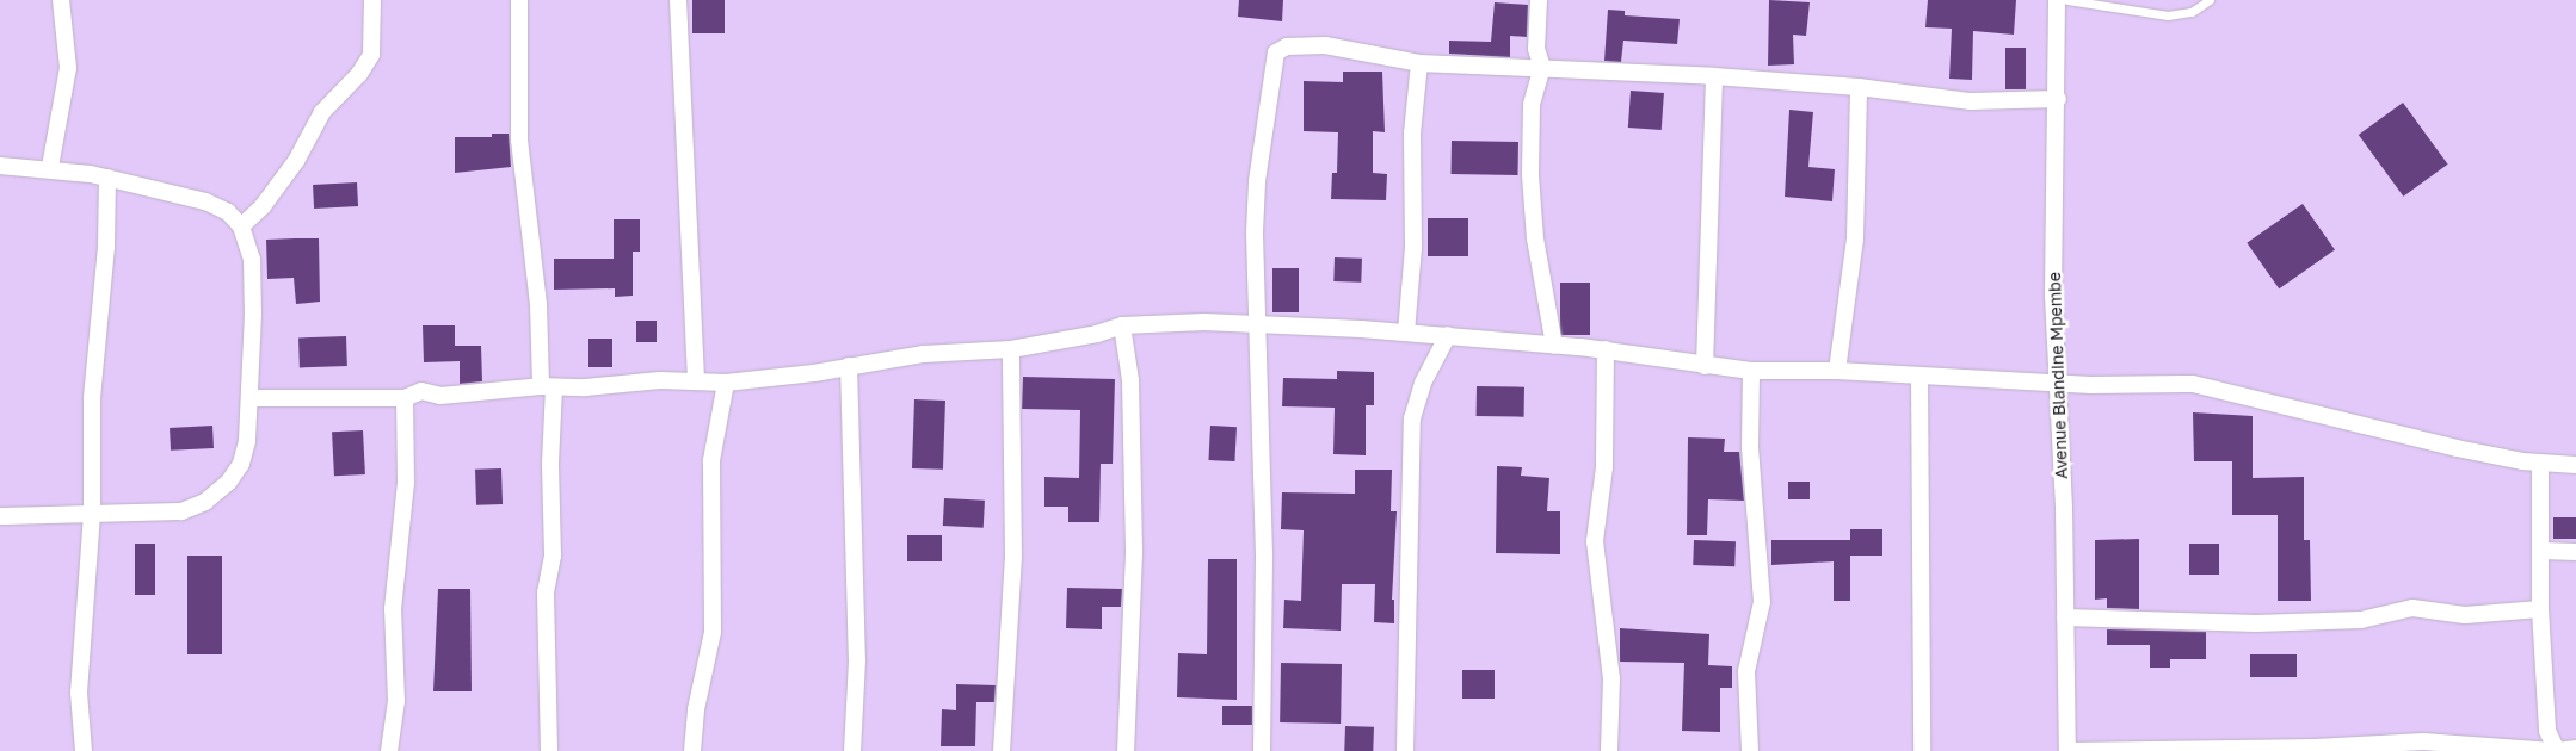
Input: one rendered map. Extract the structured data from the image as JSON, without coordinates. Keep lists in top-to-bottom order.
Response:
{
  "streets": {
    "street": ["Avenue Blandine Mpembe"]
  }
}
